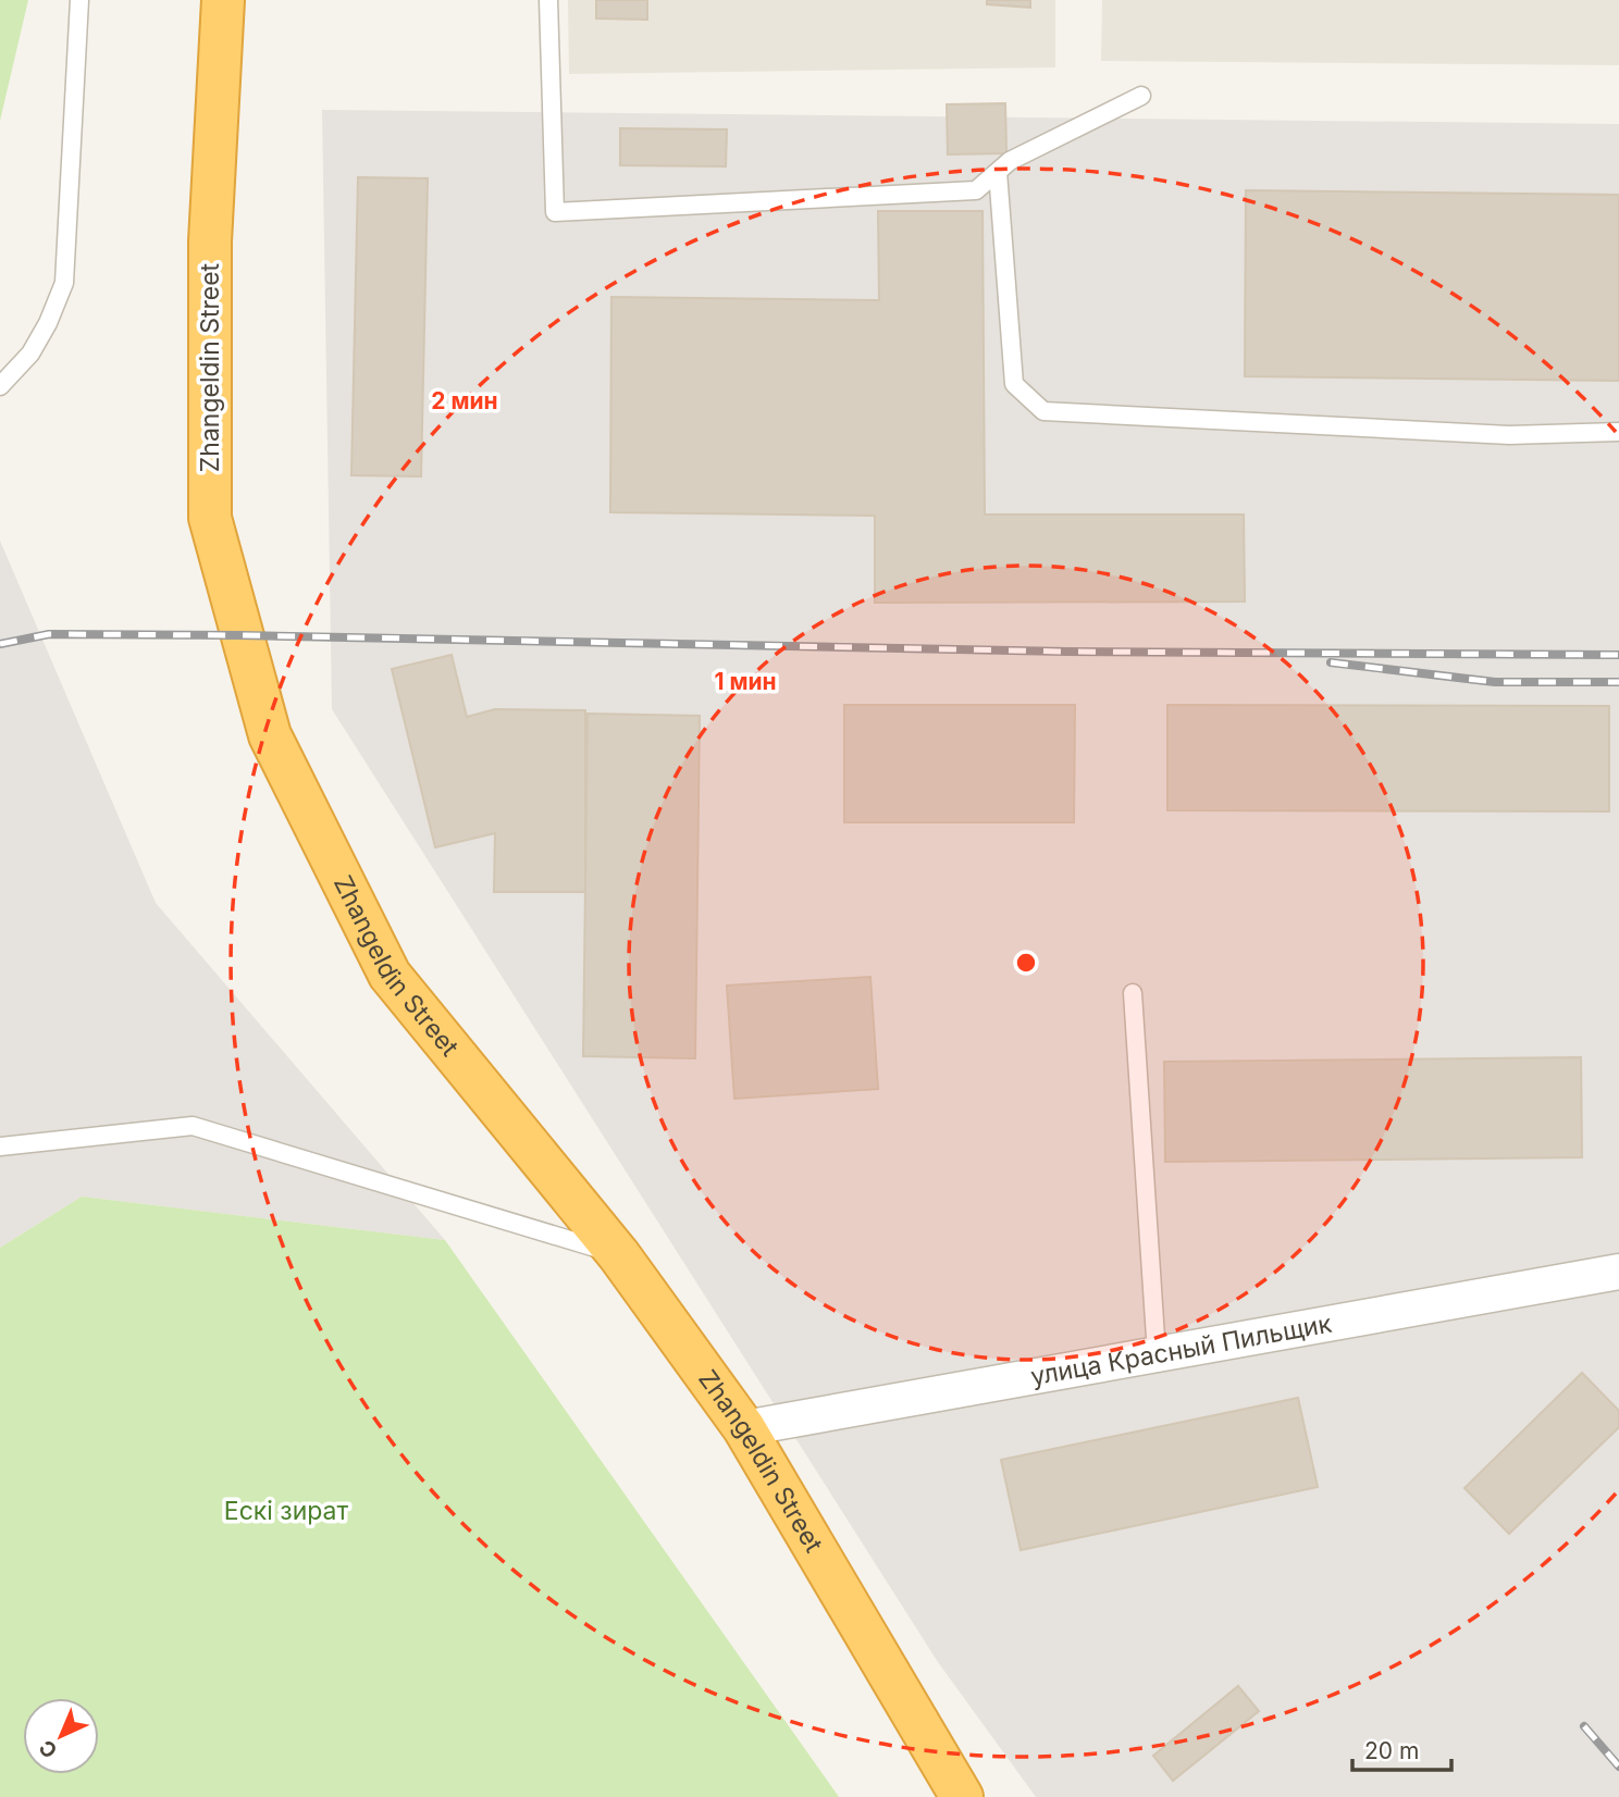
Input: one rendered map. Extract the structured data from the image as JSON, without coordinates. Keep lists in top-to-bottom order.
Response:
{
  "streets": {
    "highway": ["Zhangeldin Street"],
    "street": ["улица Красный Пильщик"]
  },
  "crossings": [
    ["Zhangeldin Street", "улица Красный Пильщик"]
  ],
  "parks": ["Ескі зират"],
  "scale_bar": "20 m",
  "north": "bottom left",
  "rings": ["2 мин", "1 мин"]
}
